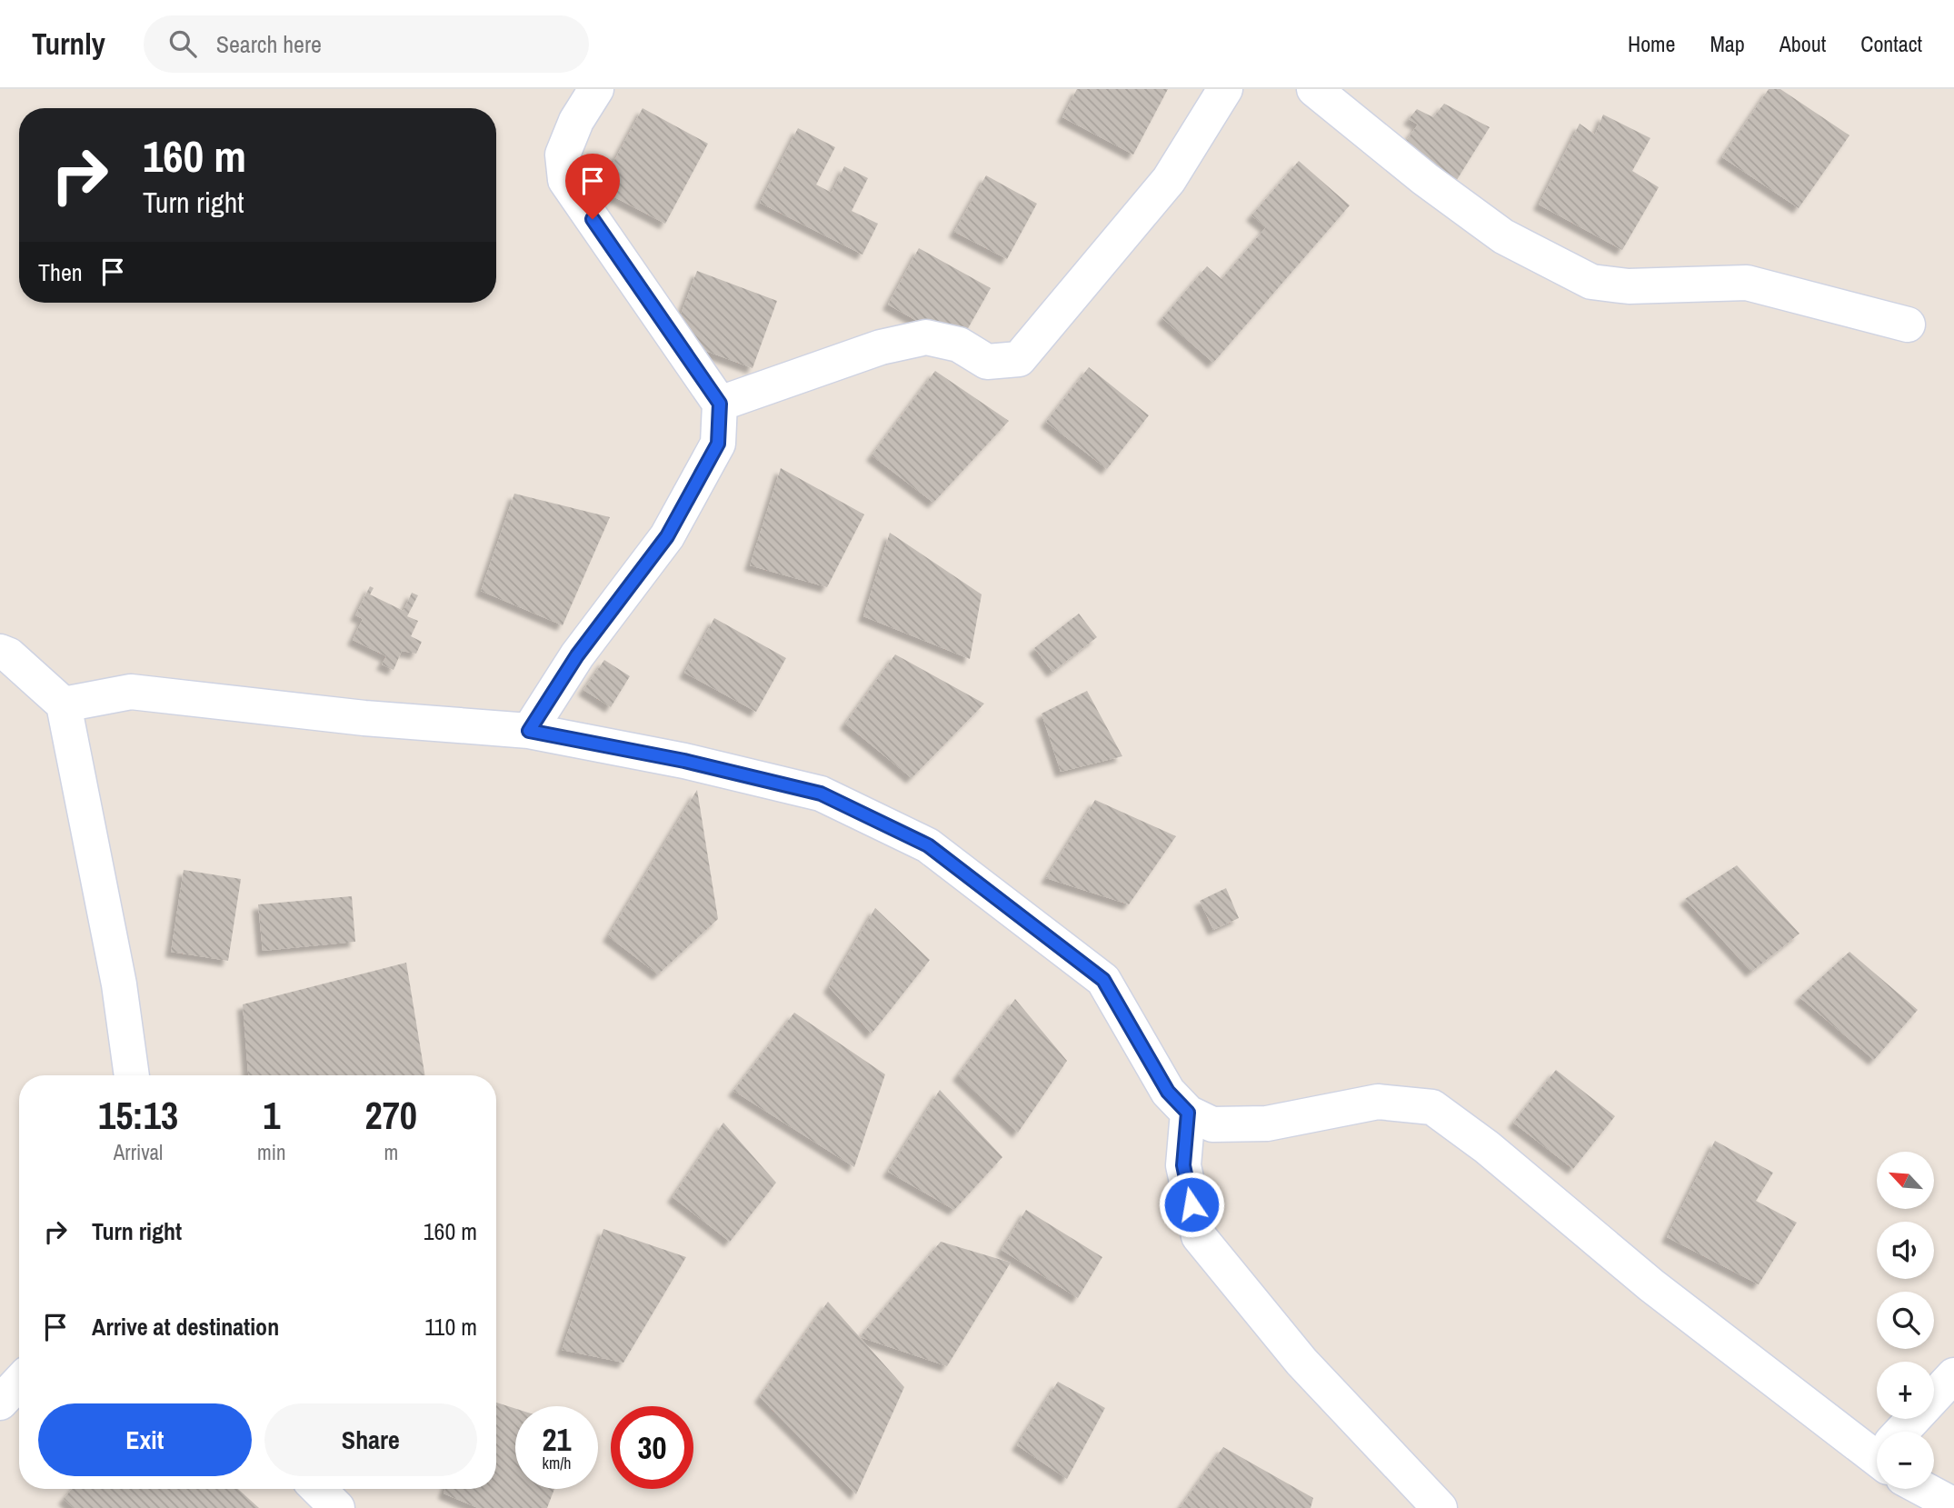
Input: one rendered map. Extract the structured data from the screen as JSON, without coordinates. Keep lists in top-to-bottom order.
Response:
{
  "north": "top left",
  "page": {
    "header": "Turnly",
    "search": "Search here",
    "nav": [
      "Home",
      "Map",
      "About",
      "Contact"
    ],
    "turn": ["160 m", "Turn right"],
    "then": "Then",
    "eta": [
      "15:13",
      "Arrival",
      "1",
      "min",
      "270",
      "m"
    ],
    "map_buttons": ["+", "−"],
    "list": [
      {
        "name": "Turn right",
        "value": "160 m"
      },
      {
        "name": "Arrive at destination",
        "value": "110 m"
      }
    ],
    "buttons": ["Exit", "Share"],
    "speed": "21 km/h",
    "limit": "30"
  }
}
